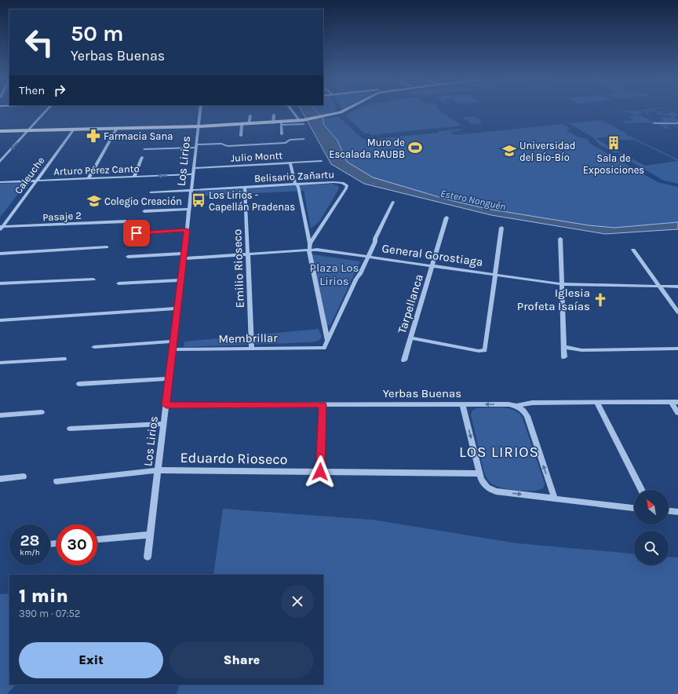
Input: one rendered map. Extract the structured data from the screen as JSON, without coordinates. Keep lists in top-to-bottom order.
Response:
{
  "streets": {
    "street": [
      "Julio Montt",
      "Los Lirios",
      "Arturo Pérez Canto",
      "Caleuche",
      "Belisario Zañartu",
      "Pasaje 2",
      "General Gorostiaga",
      "Emilio Rioseco",
      "Tarpellanca",
      "Membrillar",
      "Yerbas Buenas",
      "Eduardo Rioseco"
    ]
  },
  "crossings": [
    ["Julio Montt", "Los Lirios"],
    ["Los Lirios", "Arturo Pérez Canto"],
    ["Los Lirios", "Belisario Zañartu"],
    ["Los Lirios", "General Gorostiaga"],
    ["Los Lirios", "Membrillar"],
    ["Los Lirios", "Yerbas Buenas"],
    ["Los Lirios", "Eduardo Rioseco"],
    ["Arturo Pérez Canto", "Caleuche"],
    ["Caleuche", "Pasaje 2"],
    ["Belisario Zañartu", "Emilio Rioseco"],
    ["General Gorostiaga", "Emilio Rioseco"],
    ["General Gorostiaga", "Tarpellanca"],
    ["Emilio Rioseco", "Membrillar"]
  ],
  "districts": ["LOS LIRIOS"],
  "water": ["Estero Nonguén"],
  "parks": ["Plaza Los Lirios"],
  "places": {
    "pharmacy": ["Farmacia Sana"],
    "building": ["Sala de Exposiciones"],
    "sports": ["Muro de Escalada RAUBB"],
    "school or university": ["Universidad del Bío-Bío", "Colegio Creación"],
    "bus stop": ["Los Lirios - Capellán Pradenas"],
    "church": ["Iglesia Profeta Isaías"]
  },
  "north": "top left",
  "page": {
    "turn": ["50 m", "Yerbas Buenas"],
    "then": "Then",
    "speed": "28 km/h",
    "limit": "30",
    "heading": ["1 min", "390 m · 07:52"],
    "buttons": ["Exit", "Share"]
  }
}
